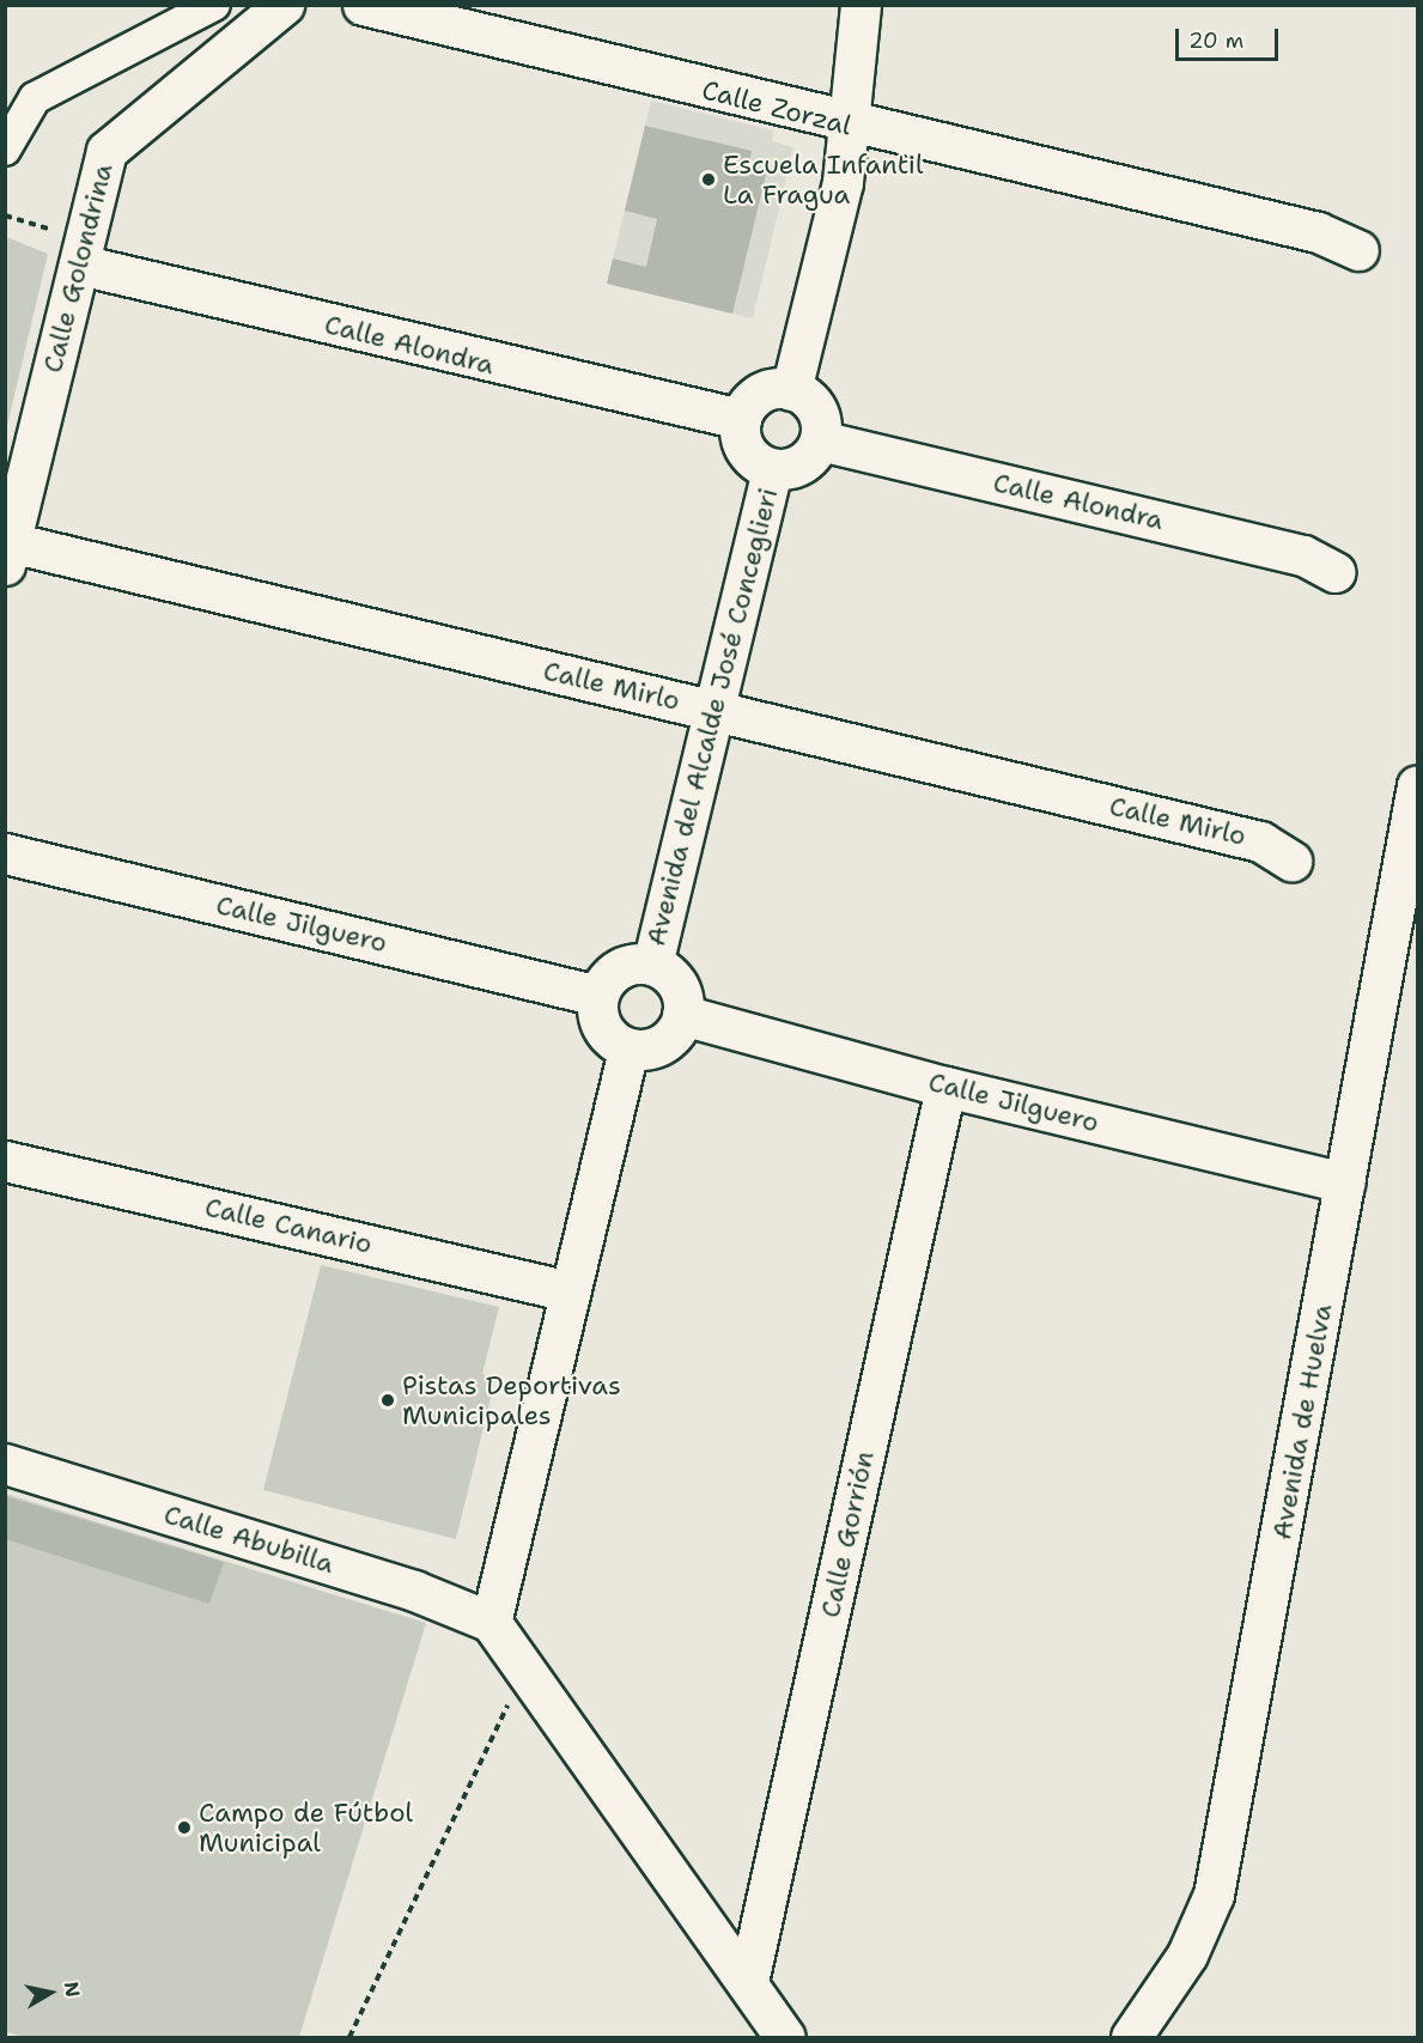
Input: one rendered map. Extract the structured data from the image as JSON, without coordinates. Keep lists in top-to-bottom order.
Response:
{
  "streets": {
    "street": [
      "Calle Zorzal",
      "Calle Golondrina",
      "Calle Alondra",
      "Calle Mirlo",
      "Avenida del Alcalde José Conceglieri",
      "Calle Jilguero",
      "Calle Canario",
      "Avenida de Huelva",
      "Calle Gorrión",
      "Calle Abubilla"
    ]
  },
  "crossings": [
    ["Calle Golondrina", "Calle Alondra"],
    ["Calle Golondrina", "Calle Mirlo"],
    ["Calle Alondra", "Avenida del Alcalde José Conceglieri"],
    ["Calle Mirlo", "Avenida del Alcalde José Conceglieri"],
    ["Avenida del Alcalde José Conceglieri", "Calle Jilguero"],
    ["Calle Jilguero", "Avenida de Huelva"],
    ["Calle Jilguero", "Calle Gorrión"]
  ],
  "places": ["Escuela Infantil La Fragua", "Pistas Deportivas Municipales", "Campo de Fútbol Municipal"],
  "scale_bar": "20 m",
  "north": "right"
}
